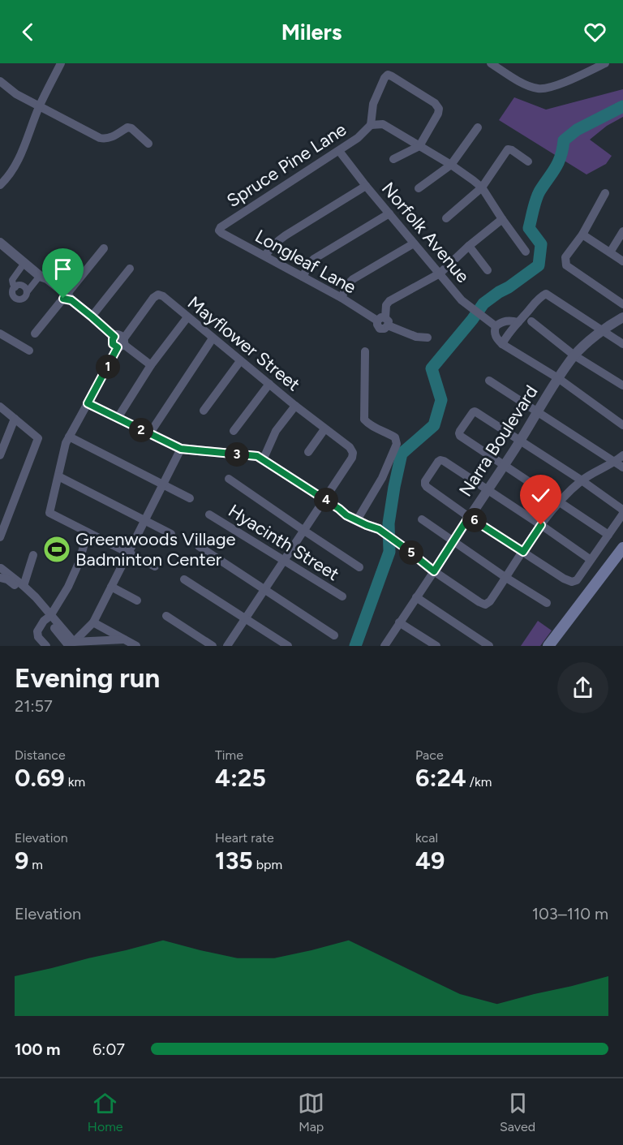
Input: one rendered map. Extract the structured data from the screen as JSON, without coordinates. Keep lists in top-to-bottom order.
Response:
{
  "streets": {
    "street": [
      "Spruce Pine Lane",
      "Norfolk Avenue",
      "Longleaf Lane",
      "Mayflower Street",
      "Narra Boulevard",
      "Hyacinth Street"
    ]
  },
  "crossings": [
    ["Spruce Pine Lane", "Norfolk Avenue"],
    ["Spruce Pine Lane", "Longleaf Lane"]
  ],
  "places": {
    "sports": ["Greenwoods Village Badminton Center"]
  },
  "page": {
    "header": "Milers",
    "pins": [
      "1",
      "2",
      "3",
      "4",
      "6",
      "5"
    ],
    "heading": ["Evening run", "21:57"],
    "stats": [
      ["Distance", "0.69 km"],
      ["Time", "4:25"],
      ["Pace", "6:24 /km"],
      ["Elevation", "9 m"],
      ["Heart rate", "135 bpm"],
      ["kcal", "49"]
    ],
    "chart": ["Elevation", "103–110 m"],
    "list": [
      {
        "name": "100 m",
        "note": "6:07"
      }
    ],
    "tabs": ["Home", "Map", "Saved"]
  }
}
